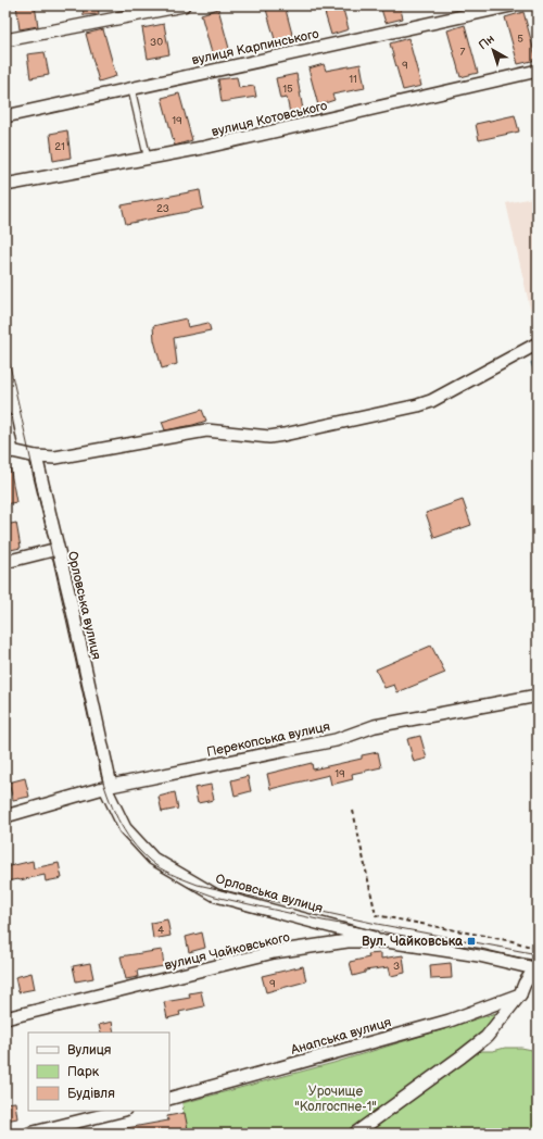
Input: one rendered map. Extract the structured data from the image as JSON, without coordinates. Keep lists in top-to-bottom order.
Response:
{
  "streets": {
    "street": [
      "вулиця Карпинського",
      "вулиця Котовського",
      "Орловська вулиця",
      "Перекопська вулиця",
      "вулиця Чайковського",
      "Анапська вулиця"
    ]
  },
  "crossings": [
    ["Орловська вулиця", "Перекопська вулиця"],
    ["Орловська вулиця", "вулиця Чайковського"]
  ],
  "parks": ["Урочище \"Колгоспне-1\""],
  "places": {
    "transit": ["Вул. Чайковська"]
  },
  "house_numbers": [
    "5",
    "30",
    "7",
    "9",
    "11",
    "15",
    "19",
    "21",
    "23",
    "19",
    "4",
    "3",
    "9"
  ],
  "legend": ["Вулиця", "Парк", "Будівля"],
  "north": "top left"
}
